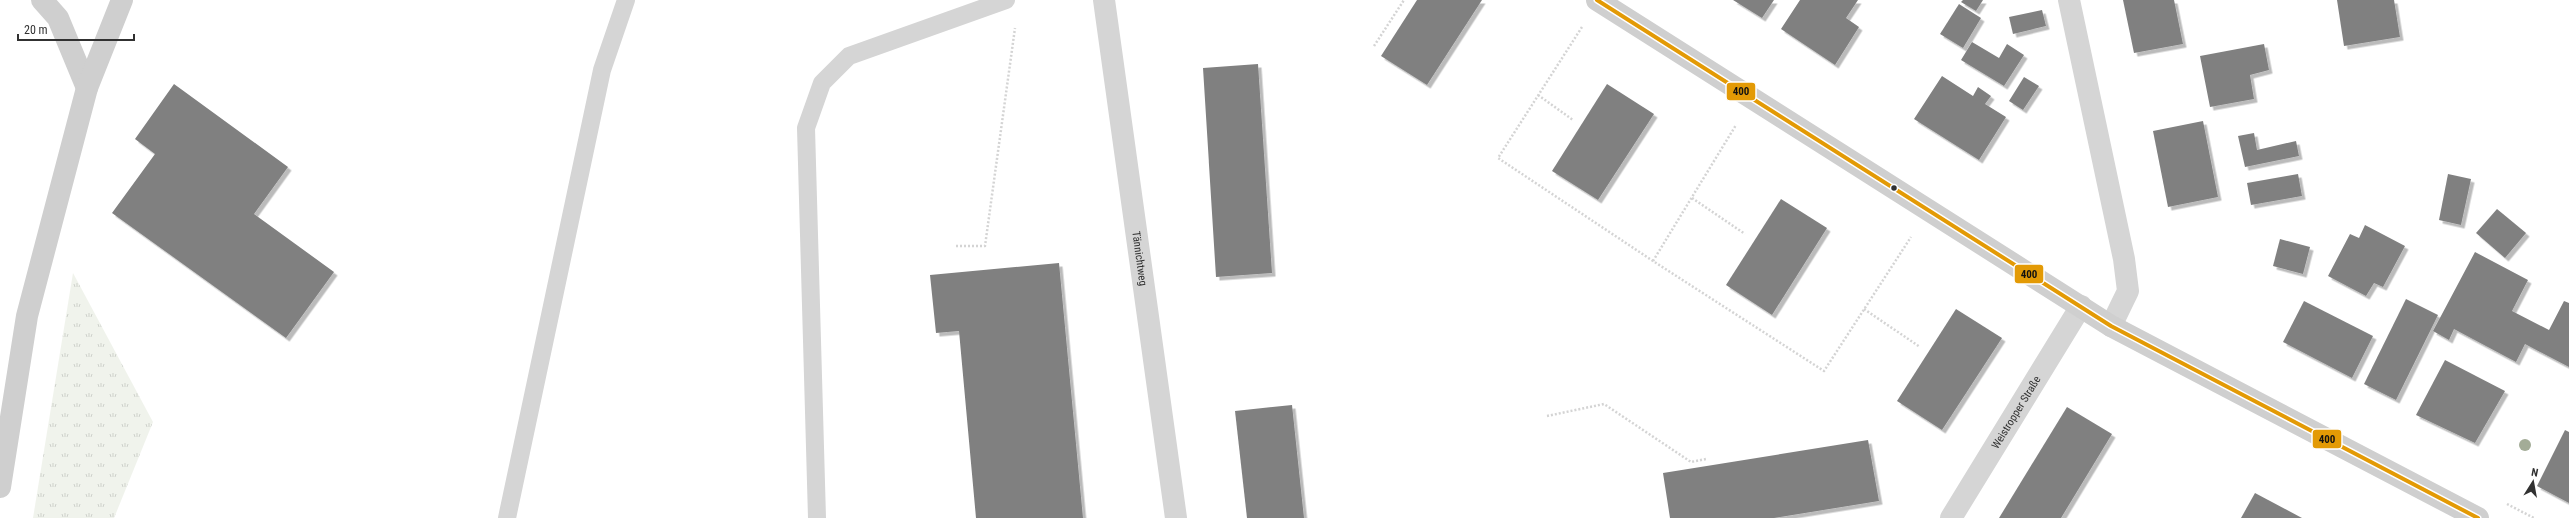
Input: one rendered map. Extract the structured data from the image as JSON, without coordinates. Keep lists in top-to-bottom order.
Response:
{
  "streets": {
    "street": ["Tännichtweg", "Weistropper Straße"]
  },
  "lines": ["transit line 400"],
  "scale_bar": "20 m",
  "north": "top"
}
